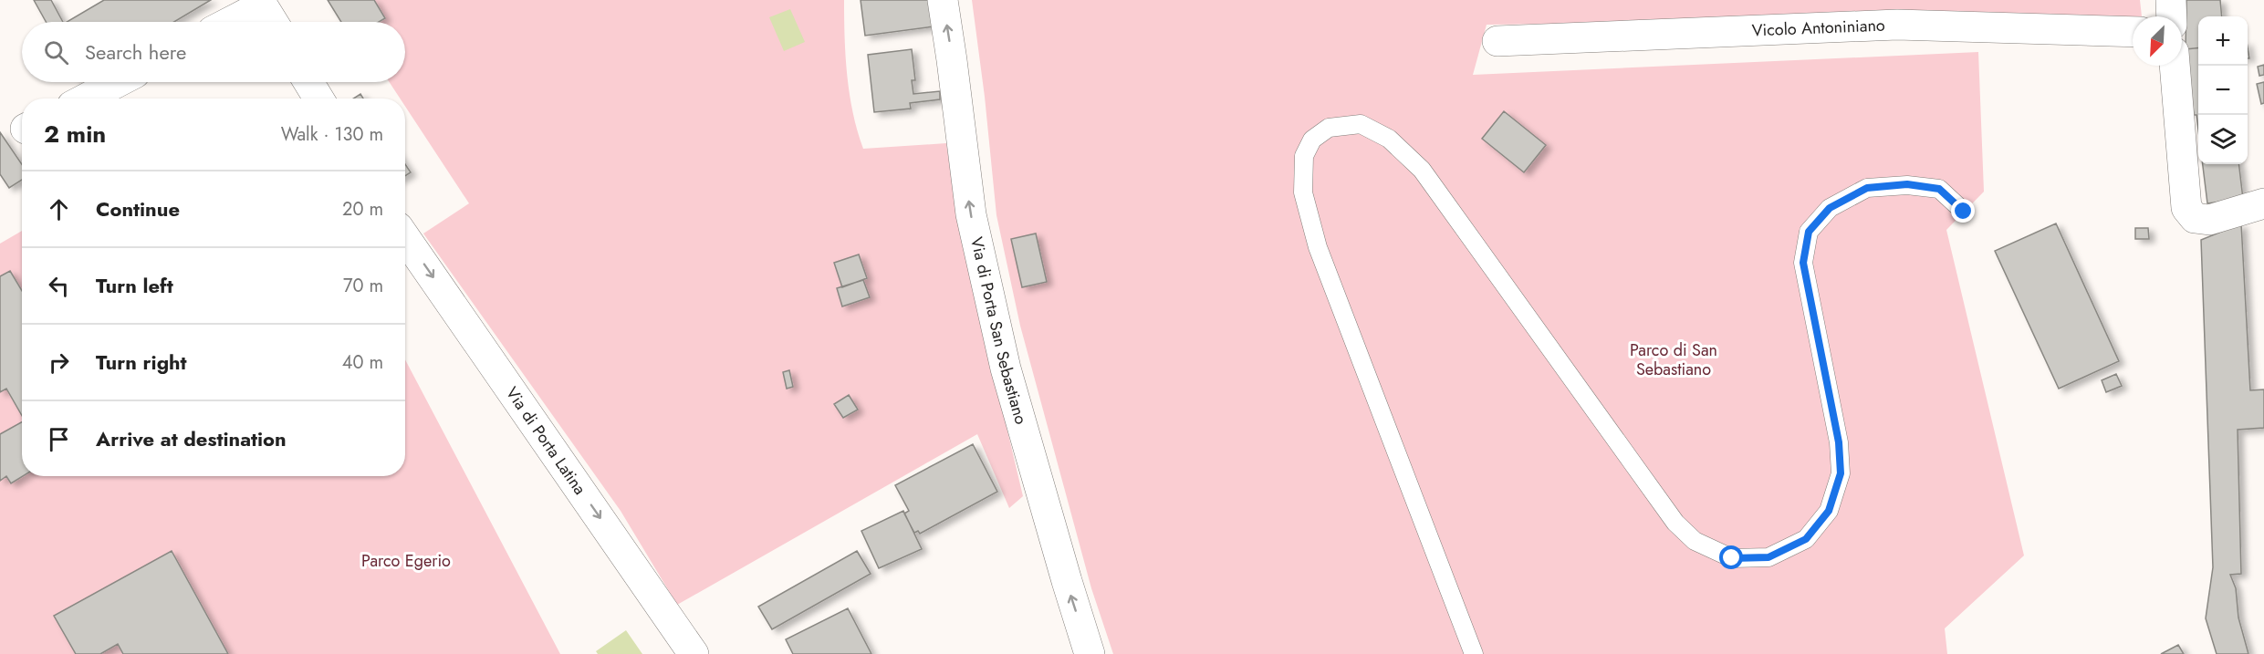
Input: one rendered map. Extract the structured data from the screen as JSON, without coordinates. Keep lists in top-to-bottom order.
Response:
{
  "streets": {
    "street": ["Vicolo Antoniniano", "Via di Porta San Sebastiano", "Via di Porta Latina"]
  },
  "one_way": ["Via di Porta San Sebastiano", "Via di Porta Latina"],
  "parks": ["Parco di San Sebastiano", "Parco Egerio"],
  "north": "bottom left",
  "page": {
    "map_buttons": ["+", "−"],
    "search": "Search here",
    "heading": ["2 min", "Walk · 130 m"],
    "list": [
      ["Continue", "20 m"],
      ["Turn left", "70 m"],
      ["Turn right", "40 m"],
      "Arrive at destination"
    ]
  }
}
